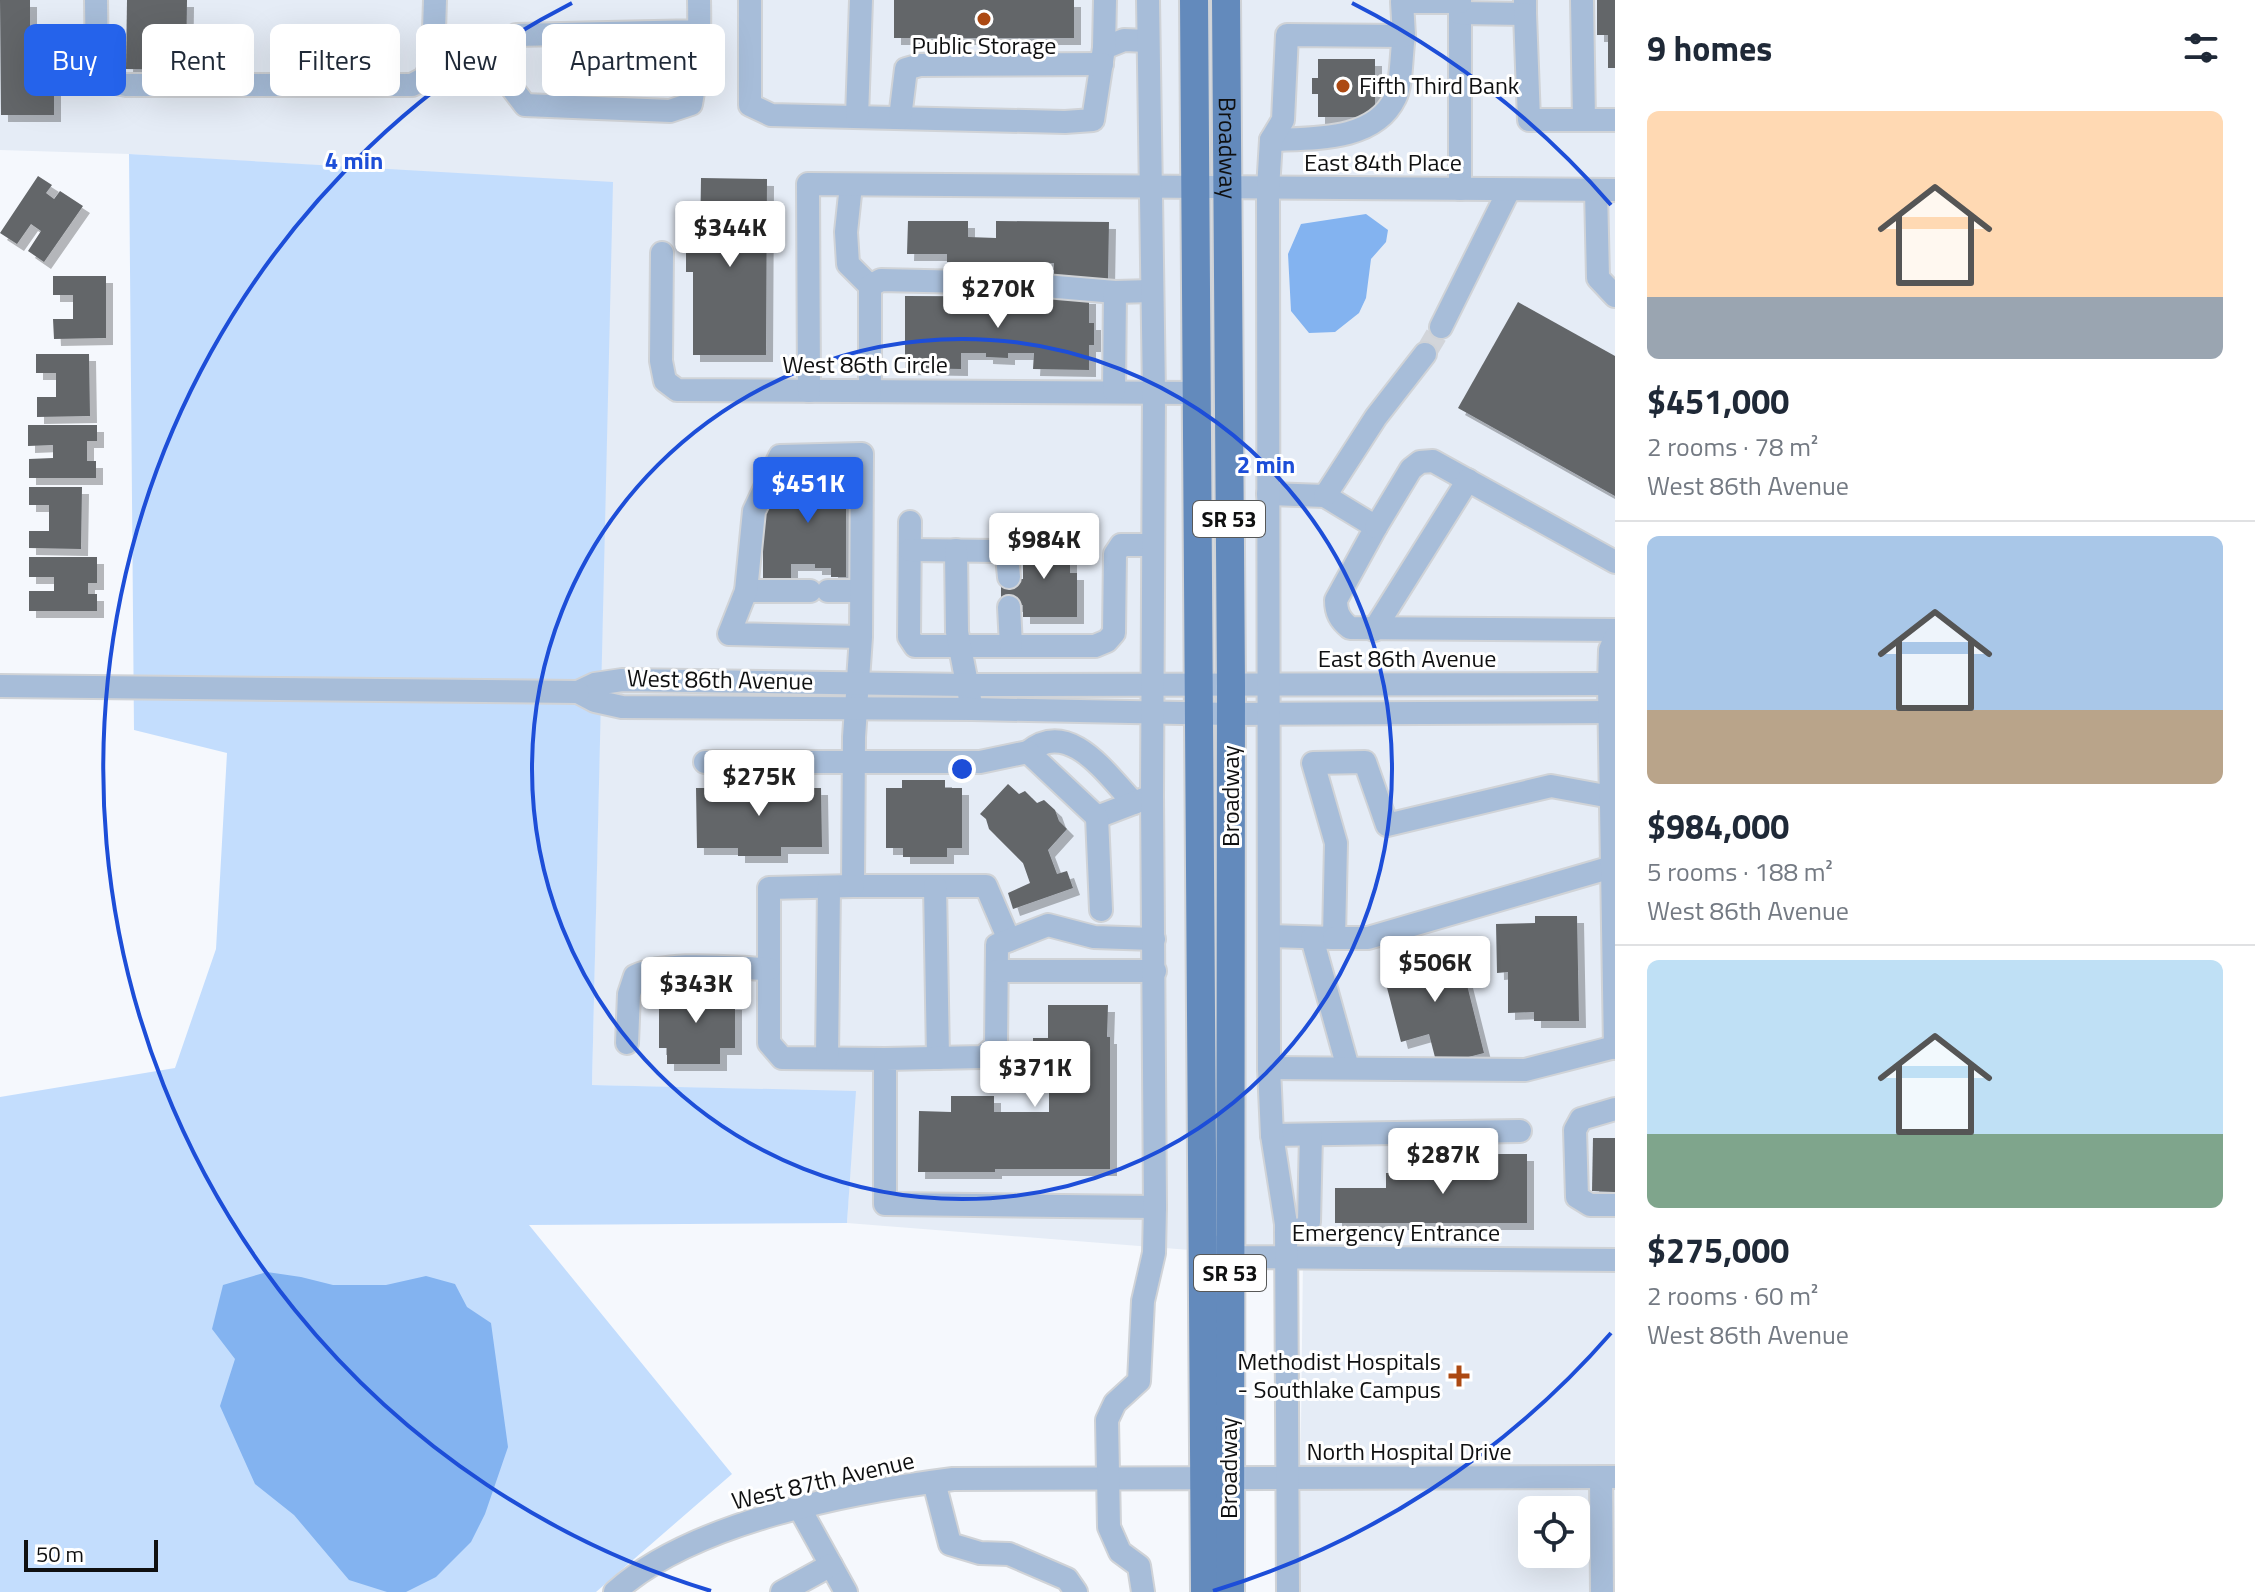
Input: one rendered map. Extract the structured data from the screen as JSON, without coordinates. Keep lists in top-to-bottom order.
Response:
{
  "streets": {
    "main road": ["Broadway", "SR 53"],
    "street": [
      "East 84th Place",
      "West 86th Circle",
      "East 86th Avenue",
      "West 86th Avenue",
      "Emergency Entrance",
      "North Hospital Drive",
      "West 87th Avenue"
    ]
  },
  "crossings": [
    ["Broadway", "East 84th Place"],
    ["Broadway", "West 86th Circle"],
    ["Broadway", "East 86th Avenue"],
    ["Broadway", "West 86th Avenue"],
    ["Broadway", "Emergency Entrance"],
    ["Broadway", "North Hospital Drive"],
    ["Broadway", "West 87th Avenue"],
    ["East 84th Place", "West 86th Circle"],
    ["East 86th Avenue", "West 86th Avenue"],
    ["North Hospital Drive", "West 87th Avenue"]
  ],
  "places": {
    "other": ["Public Storage", "Fifth Third Bank"],
    "health": ["Methodist Hospitals - Southlake Campus"]
  },
  "scale_bar": "50 m",
  "page": {
    "heading": "9 homes",
    "chip": [
      "Buy",
      "Rent",
      "Filters",
      "New",
      "Apartment"
    ],
    "list": [
      {
        "name": "$451,000",
        "note": "2 rooms · 78 m² · West 86th Avenue"
      },
      {
        "name": "$984,000",
        "note": "5 rooms · 188 m² · West 86th Avenue"
      },
      {
        "name": "$275,000",
        "note": "2 rooms · 60 m² · West 86th Avenue"
      }
    ],
    "price": [
      "$344K",
      "$270K",
      "$451K",
      "$984K",
      "$275K",
      "$506K",
      "$343K",
      "$371K",
      "$287K"
    ],
    "scale": "50 m"
  },
  "rings": ["4 min", "2 min"]
}
